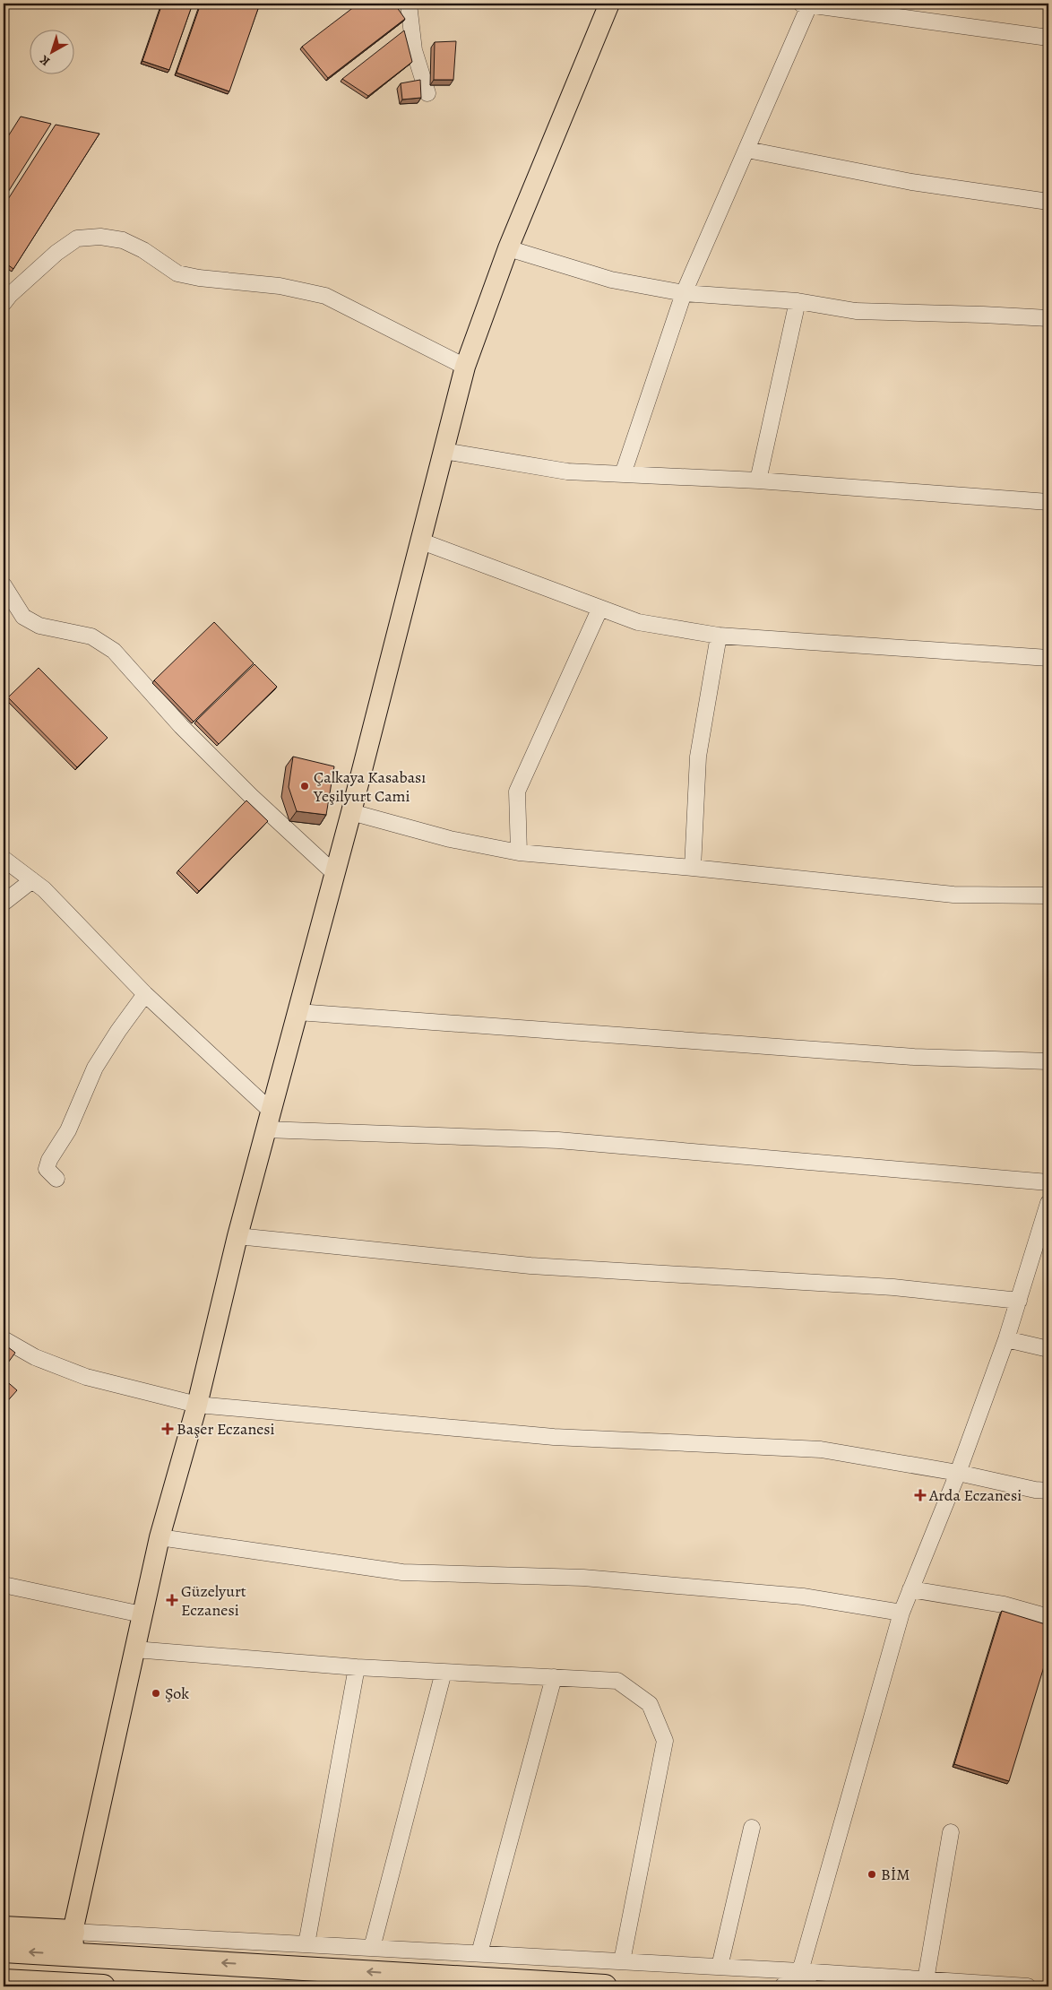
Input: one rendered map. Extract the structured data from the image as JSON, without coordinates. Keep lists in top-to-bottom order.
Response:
{
  "places": {
    "other": ["Çalkaya Kasabası Yeşilyurt Cami", "Şok", "BİM"],
    "health": ["Başer Eczanesi", "Arda Eczanesi", "Güzelyurt Eczanesi"]
  },
  "north": "bottom left"
}
